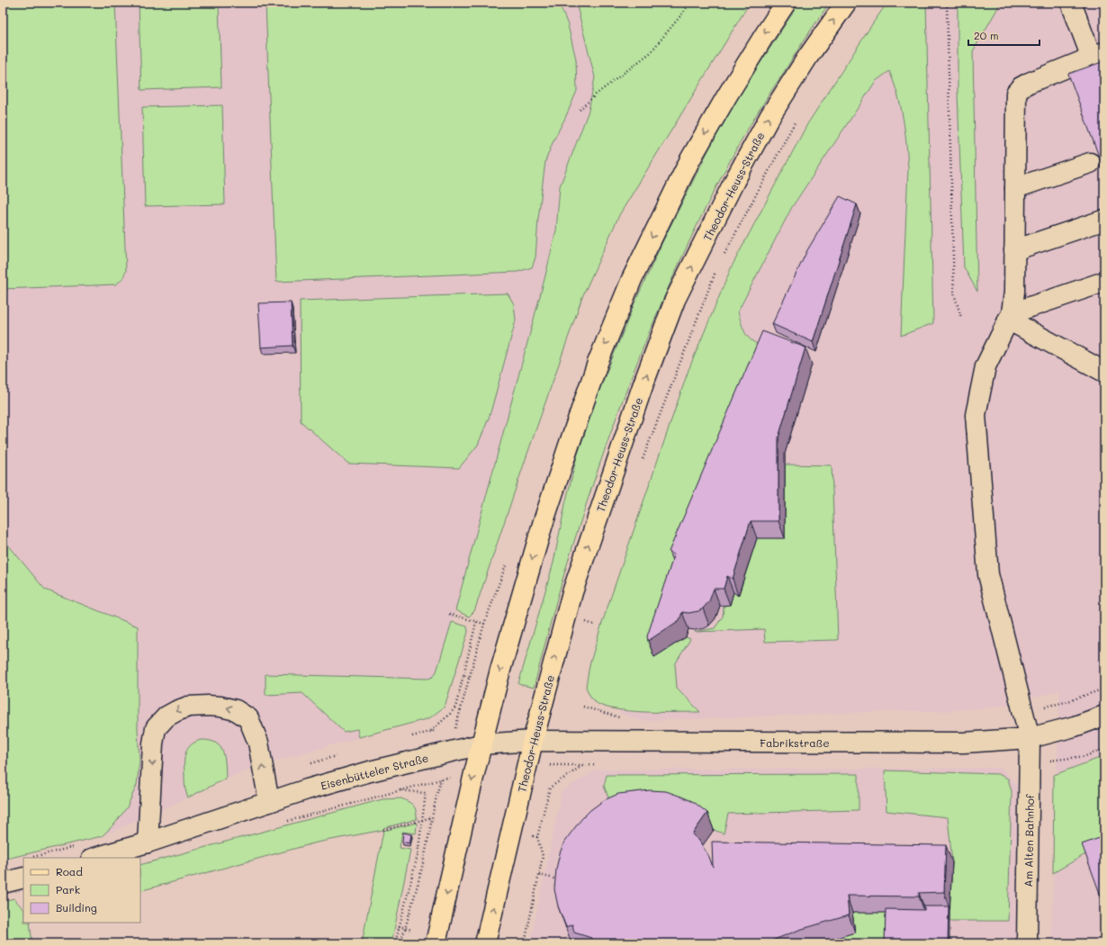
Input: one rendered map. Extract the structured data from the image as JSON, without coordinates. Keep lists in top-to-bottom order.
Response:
{
  "streets": {
    "main road": ["Theodor-Heuss-Straße"],
    "street": ["Fabrikstraße", "Eisenbütteler Straße", "Am Alten Bahnhof"]
  },
  "crossings": [
    ["Theodor-Heuss-Straße", "Fabrikstraße"],
    ["Fabrikstraße", "Eisenbütteler Straße"],
    ["Fabrikstraße", "Am Alten Bahnhof"]
  ],
  "legend": ["Road", "Park", "Building"],
  "scale_bar": "20 m"
}
